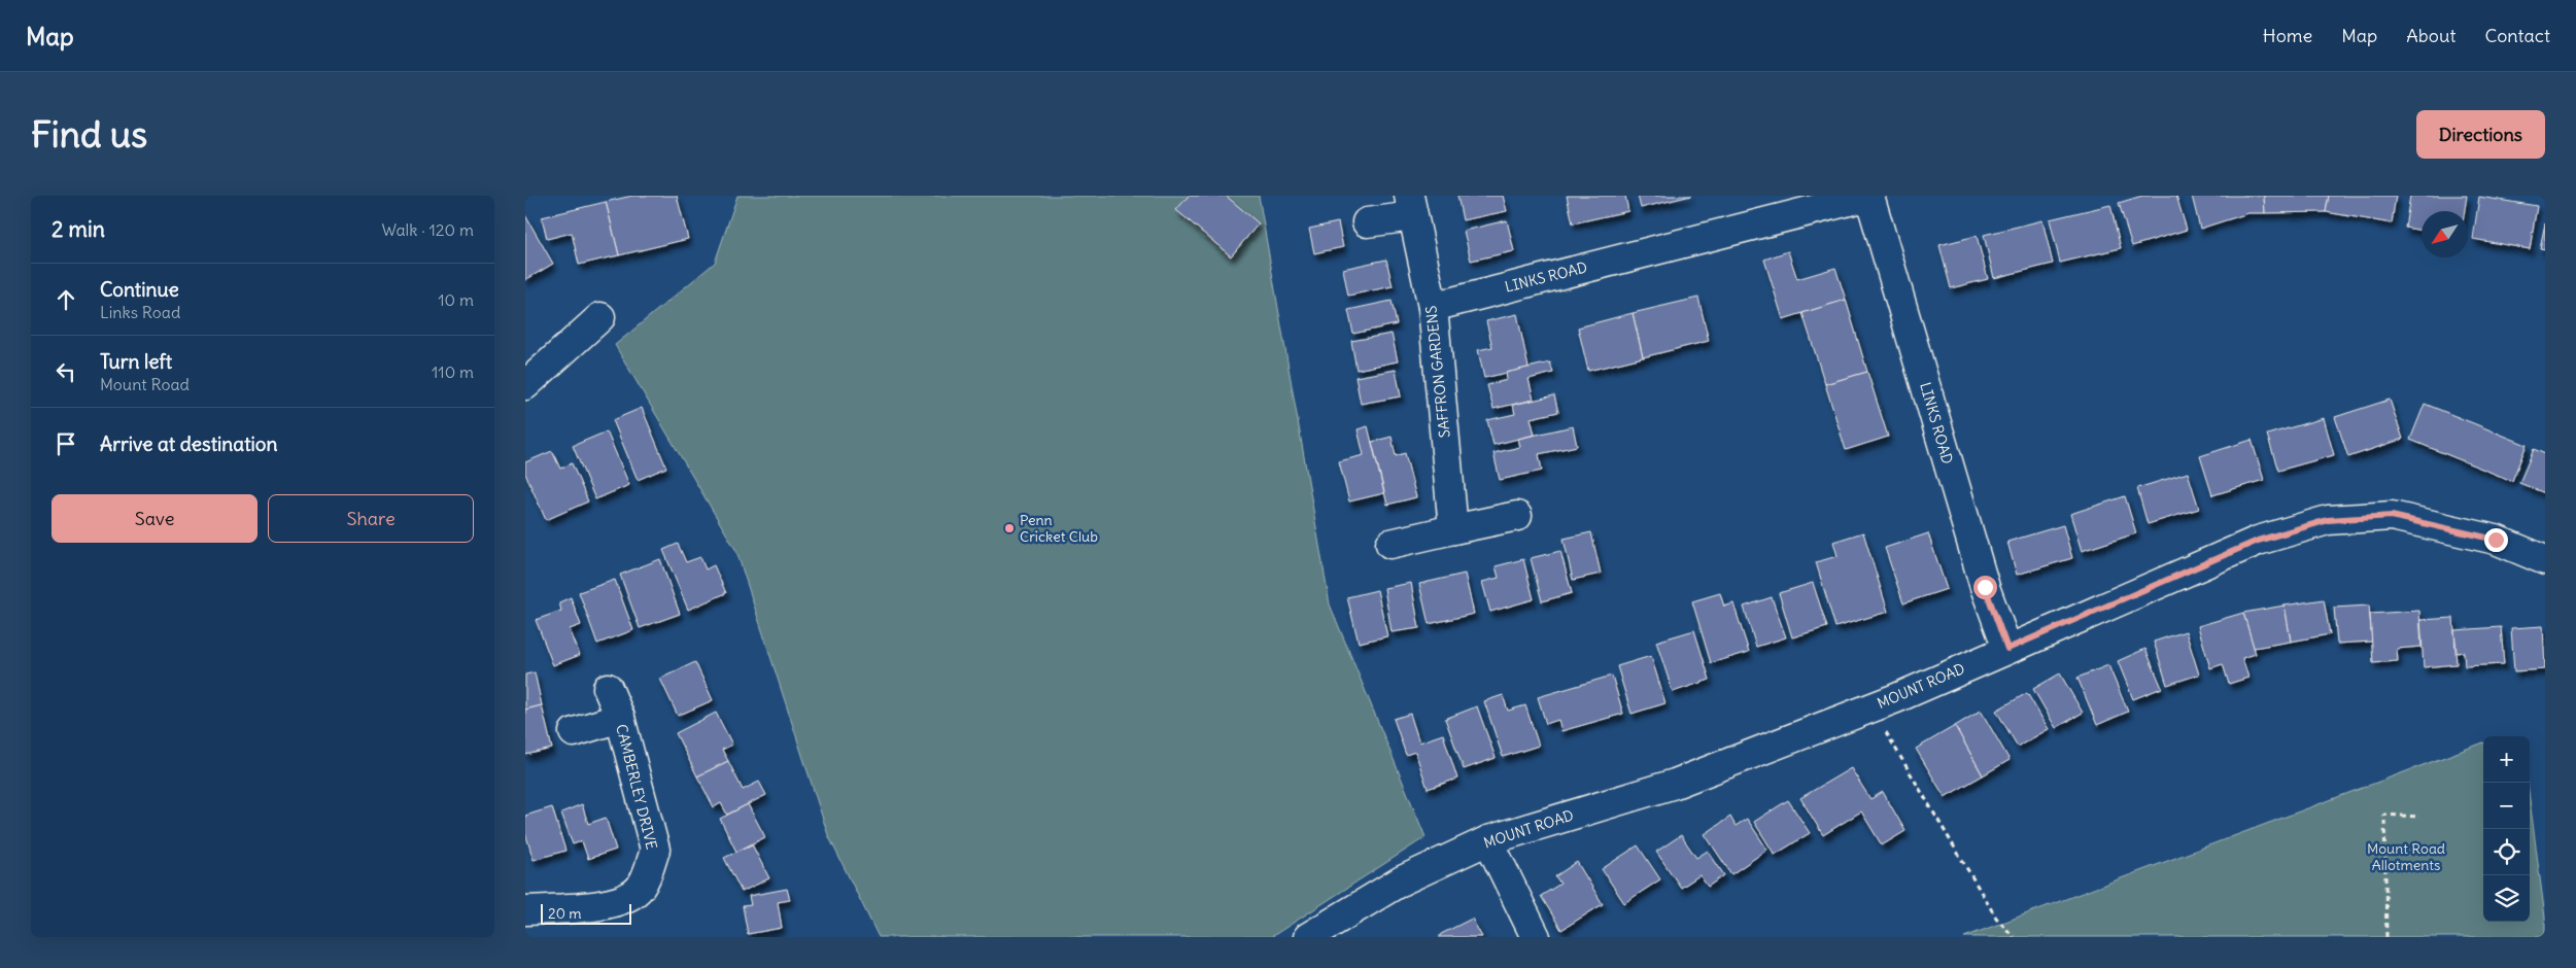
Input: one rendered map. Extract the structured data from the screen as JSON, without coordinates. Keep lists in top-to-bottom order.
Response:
{
  "streets": {
    "street": [
      "LINKS ROAD",
      "SAFFRON GARDENS",
      "MOUNT ROAD",
      "CAMBERLEY DRIVE"
    ]
  },
  "crossings": [
    ["LINKS ROAD", "SAFFRON GARDENS"],
    ["LINKS ROAD", "MOUNT ROAD"]
  ],
  "parks": ["Mount Road Allotments"],
  "places": ["Penn Cricket Club"],
  "scale_bar": "20 m",
  "north": "bottom left",
  "page": {
    "header": "Map",
    "nav": [
      "Home",
      "Map",
      "About",
      "Contact"
    ],
    "buttons": [
      "Directions",
      ["Save", "Share"]
    ],
    "title": "Find us",
    "heading": ["2 min", "Walk · 120 m"],
    "list": [
      ["Continue", "Links Road", "10 m"],
      ["Turn left", "Mount Road", "110 m"],
      "Arrive at destination"
    ],
    "map_buttons": ["+", "−"],
    "scale": "20 m"
  }
}
